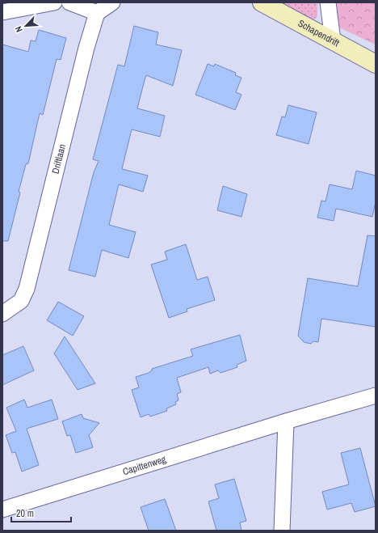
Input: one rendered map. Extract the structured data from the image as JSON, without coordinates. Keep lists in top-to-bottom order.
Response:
{
  "streets": {
    "street": ["Schapendrift", "Driftlaan", "Capittenweg"]
  },
  "scale_bar": "20 m",
  "north": "bottom left"
}
